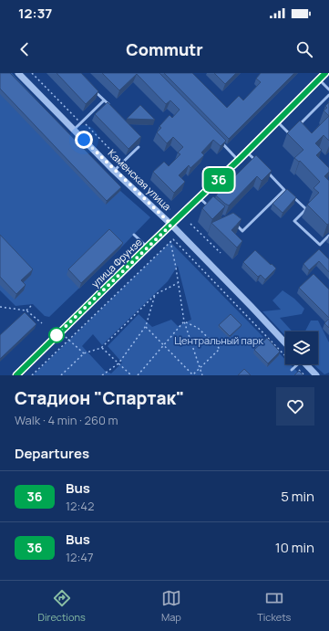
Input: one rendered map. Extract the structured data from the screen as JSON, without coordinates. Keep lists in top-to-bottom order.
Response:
{
  "streets": {
    "main road": ["улица Фрунзе"],
    "street": ["Каменская улица"]
  },
  "crossings": [
    ["Каменская улица", "улица Фрунзе"]
  ],
  "parks": ["Центральный парк"],
  "lines": ["bus line 36"],
  "page": {
    "status": "12:37",
    "header": "Commutr",
    "on_map": "36",
    "heading": [
      ["Стадион \"Спартак\"", "Walk · 4 min · 260 m"],
      "Departures"
    ],
    "list": [
      {
        "mark": "36",
        "name": "Bus",
        "note": "12:42",
        "value": "5 min"
      },
      {
        "mark": "36",
        "name": "Bus",
        "note": "12:47",
        "value": "10 min"
      }
    ],
    "tabs": ["Directions", "Map", "Tickets"]
  }
}
